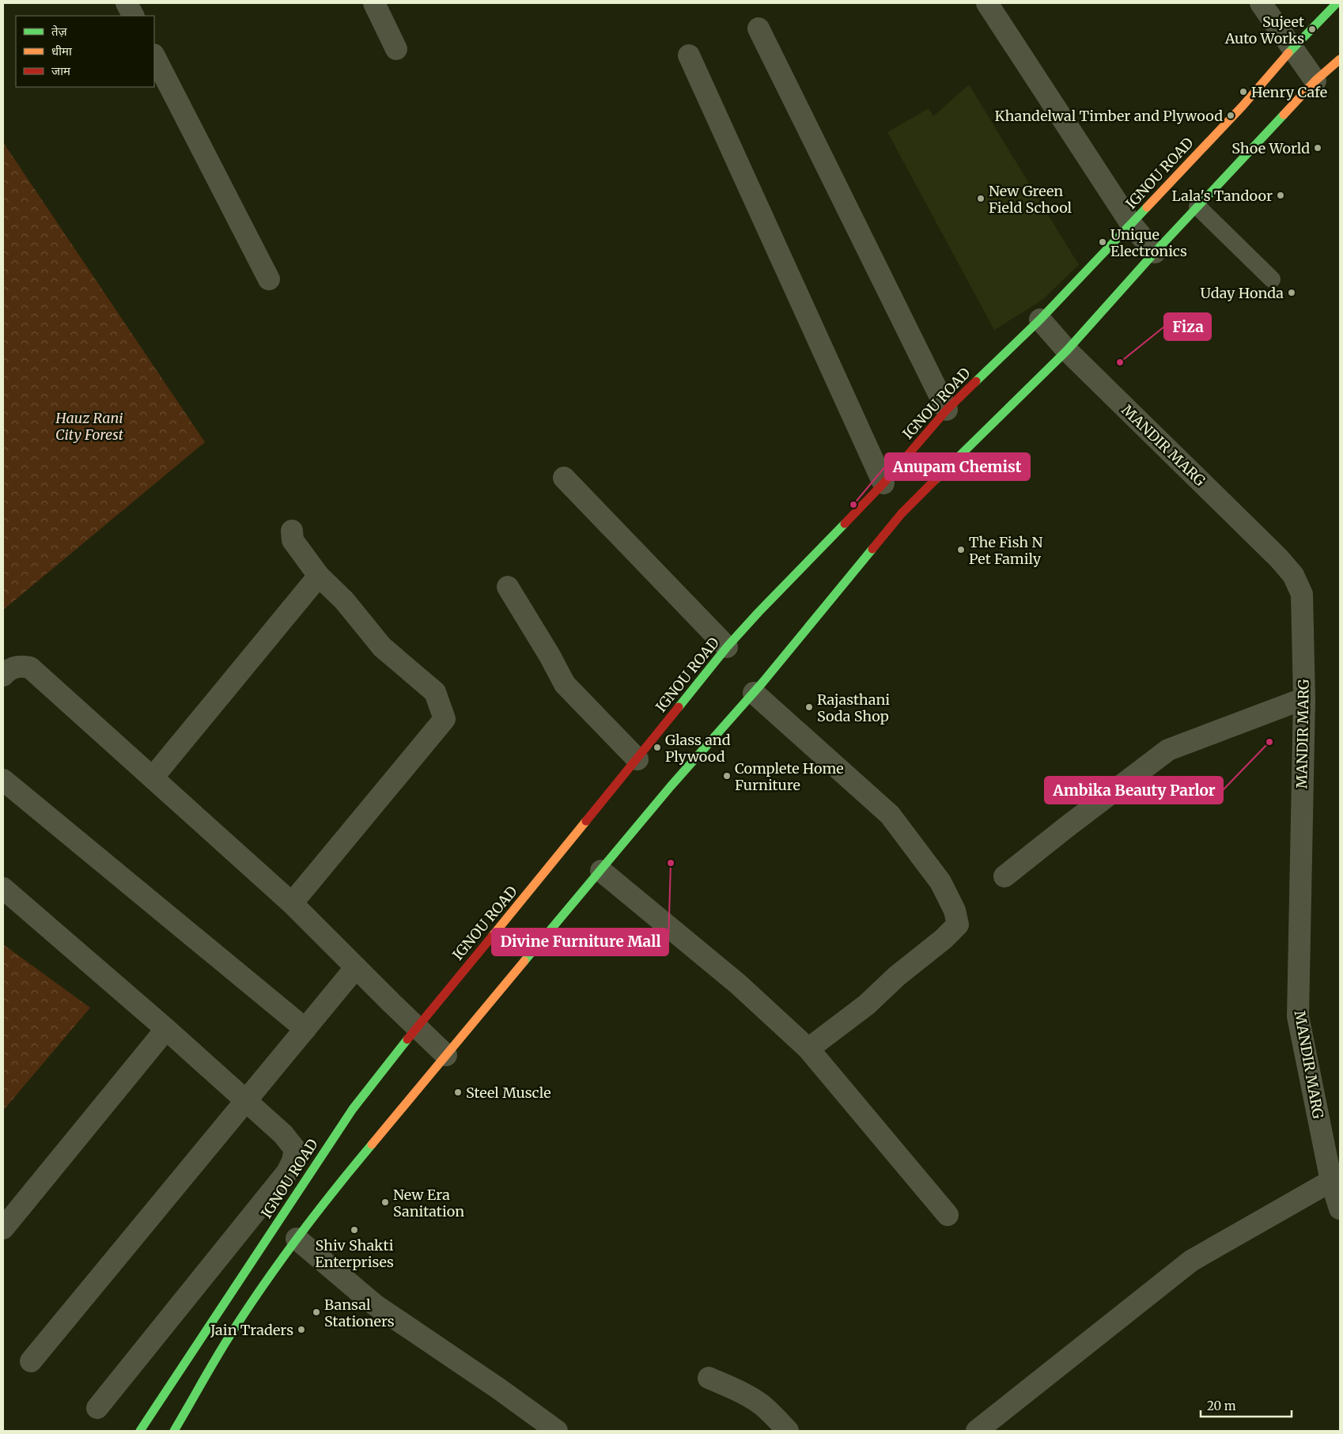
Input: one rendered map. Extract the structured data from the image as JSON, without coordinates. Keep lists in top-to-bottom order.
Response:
{
  "streets": {
    "street": ["IGNOU ROAD", "MANDIR MARG"]
  },
  "crossings": [
    ["IGNOU ROAD", "MANDIR MARG"]
  ],
  "parks": ["Hauz Rani City Forest"],
  "places": [
    "Sujeet Auto Works",
    "Henry Cafe",
    "Khandelwal Timber and Plywood",
    "Shoe World",
    "Lala's Tandoor",
    "New Green Field School",
    "Unique Electronics",
    "Uday Honda",
    "Fiza",
    "Anupam Chemist",
    "The Fish N Pet Family",
    "Rajasthani Soda Shop",
    "Ambika Beauty Parlor",
    "Glass and Plywood",
    "Complete Home Furniture",
    "Divine Furniture Mall",
    "Steel Muscle",
    "New Era Sanitation",
    "Shiv Shakti Enterprises",
    "Bansal Stationers",
    "Jain Traders"
  ],
  "legend": ["तेज़", "धीमा", "जाम"],
  "scale_bar": "20 m"
}
